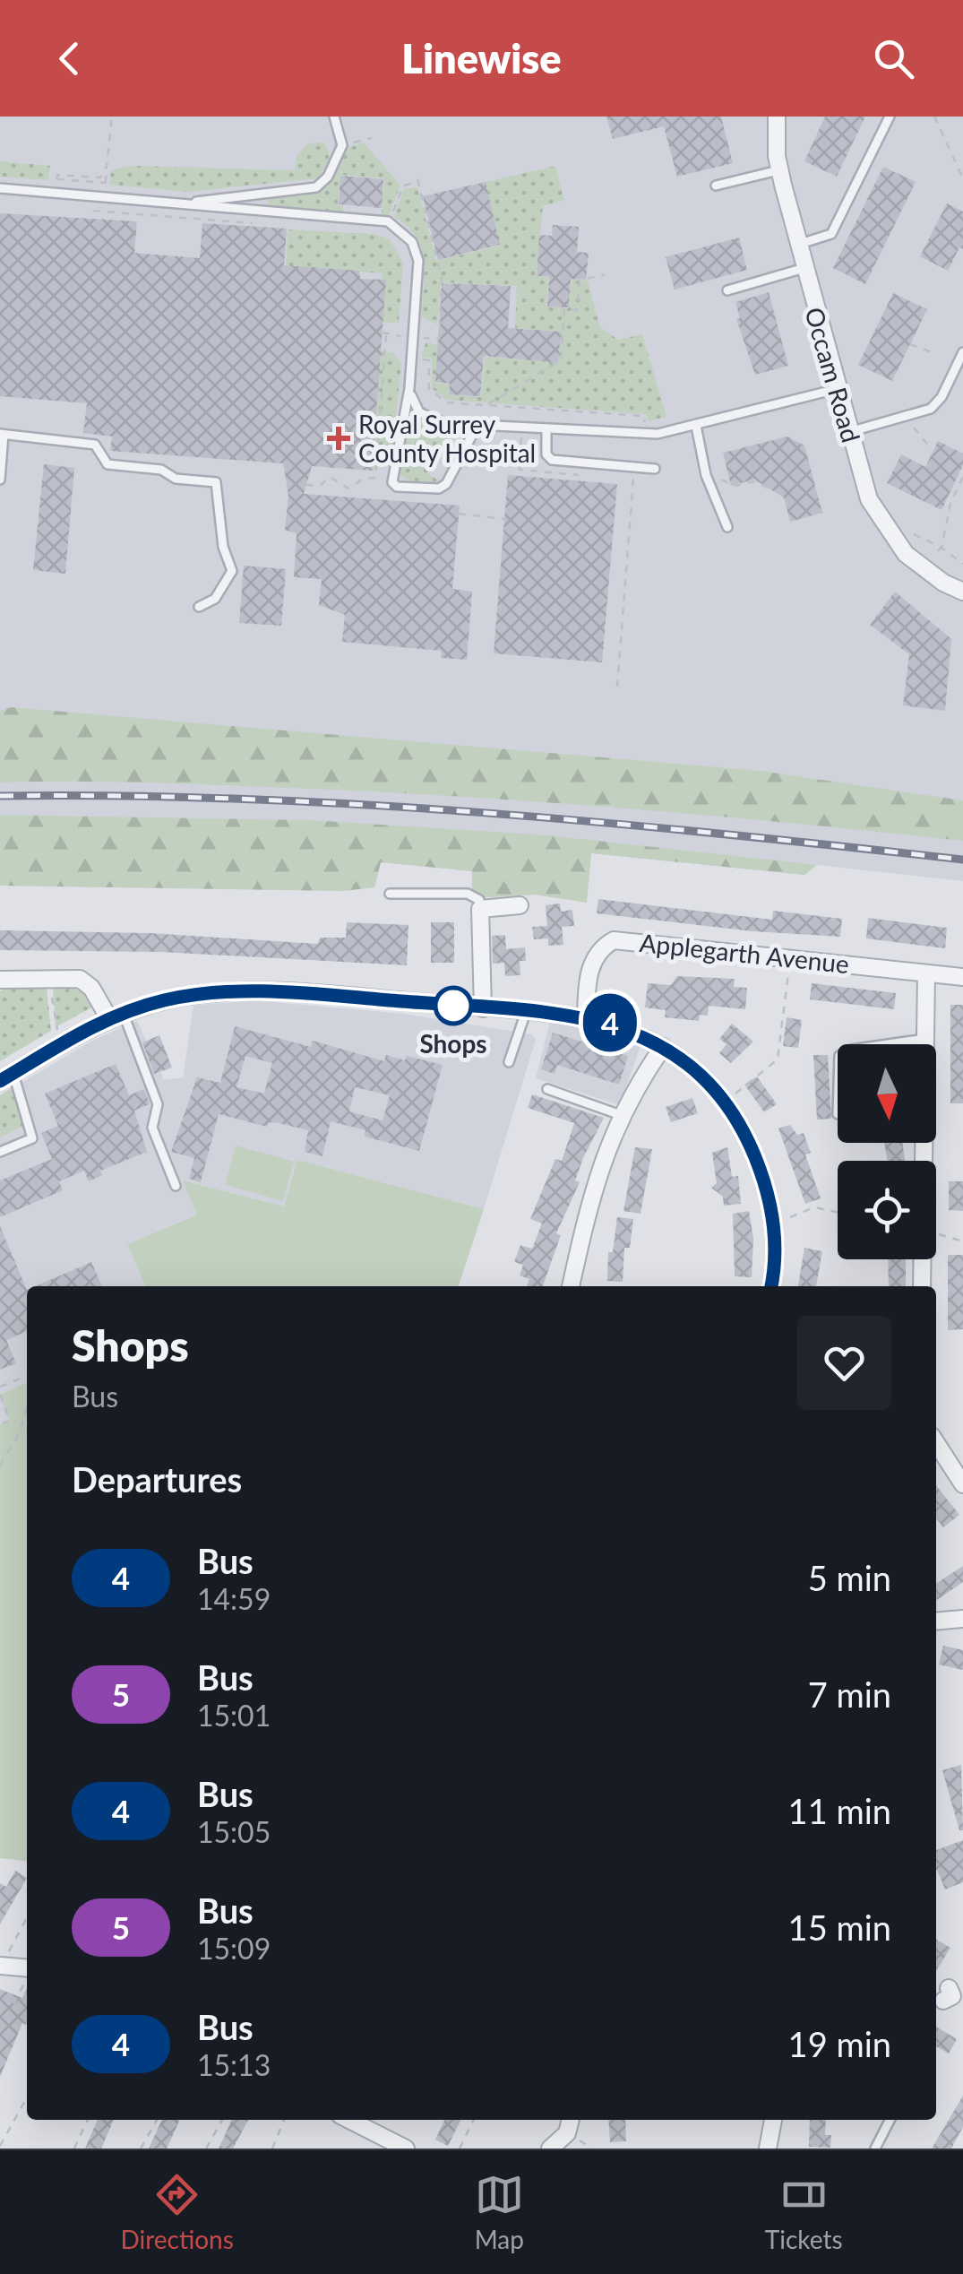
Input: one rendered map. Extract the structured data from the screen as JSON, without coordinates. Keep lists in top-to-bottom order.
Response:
{
  "streets": {
    "street": ["Occam Road", "Applegarth Avenue"]
  },
  "places": {
    "health": ["Royal Surrey County Hospital"],
    "other": ["Shops"]
  },
  "lines": ["bus line 4"],
  "north": "bottom",
  "page": {
    "header": "Linewise",
    "on_map": "4",
    "heading": [
      ["Shops", "Bus"],
      "Departures"
    ],
    "list": [
      {
        "mark": "4",
        "name": "Bus",
        "note": "14:59",
        "value": "5 min"
      },
      {
        "mark": "5",
        "name": "Bus",
        "note": "15:01",
        "value": "7 min"
      },
      {
        "mark": "4",
        "name": "Bus",
        "note": "15:05",
        "value": "11 min"
      },
      {
        "mark": "5",
        "name": "Bus",
        "note": "15:09",
        "value": "15 min"
      },
      {
        "mark": "4",
        "name": "Bus",
        "note": "15:13",
        "value": "19 min"
      }
    ],
    "tabs": ["Directions", "Map", "Tickets"]
  }
}
